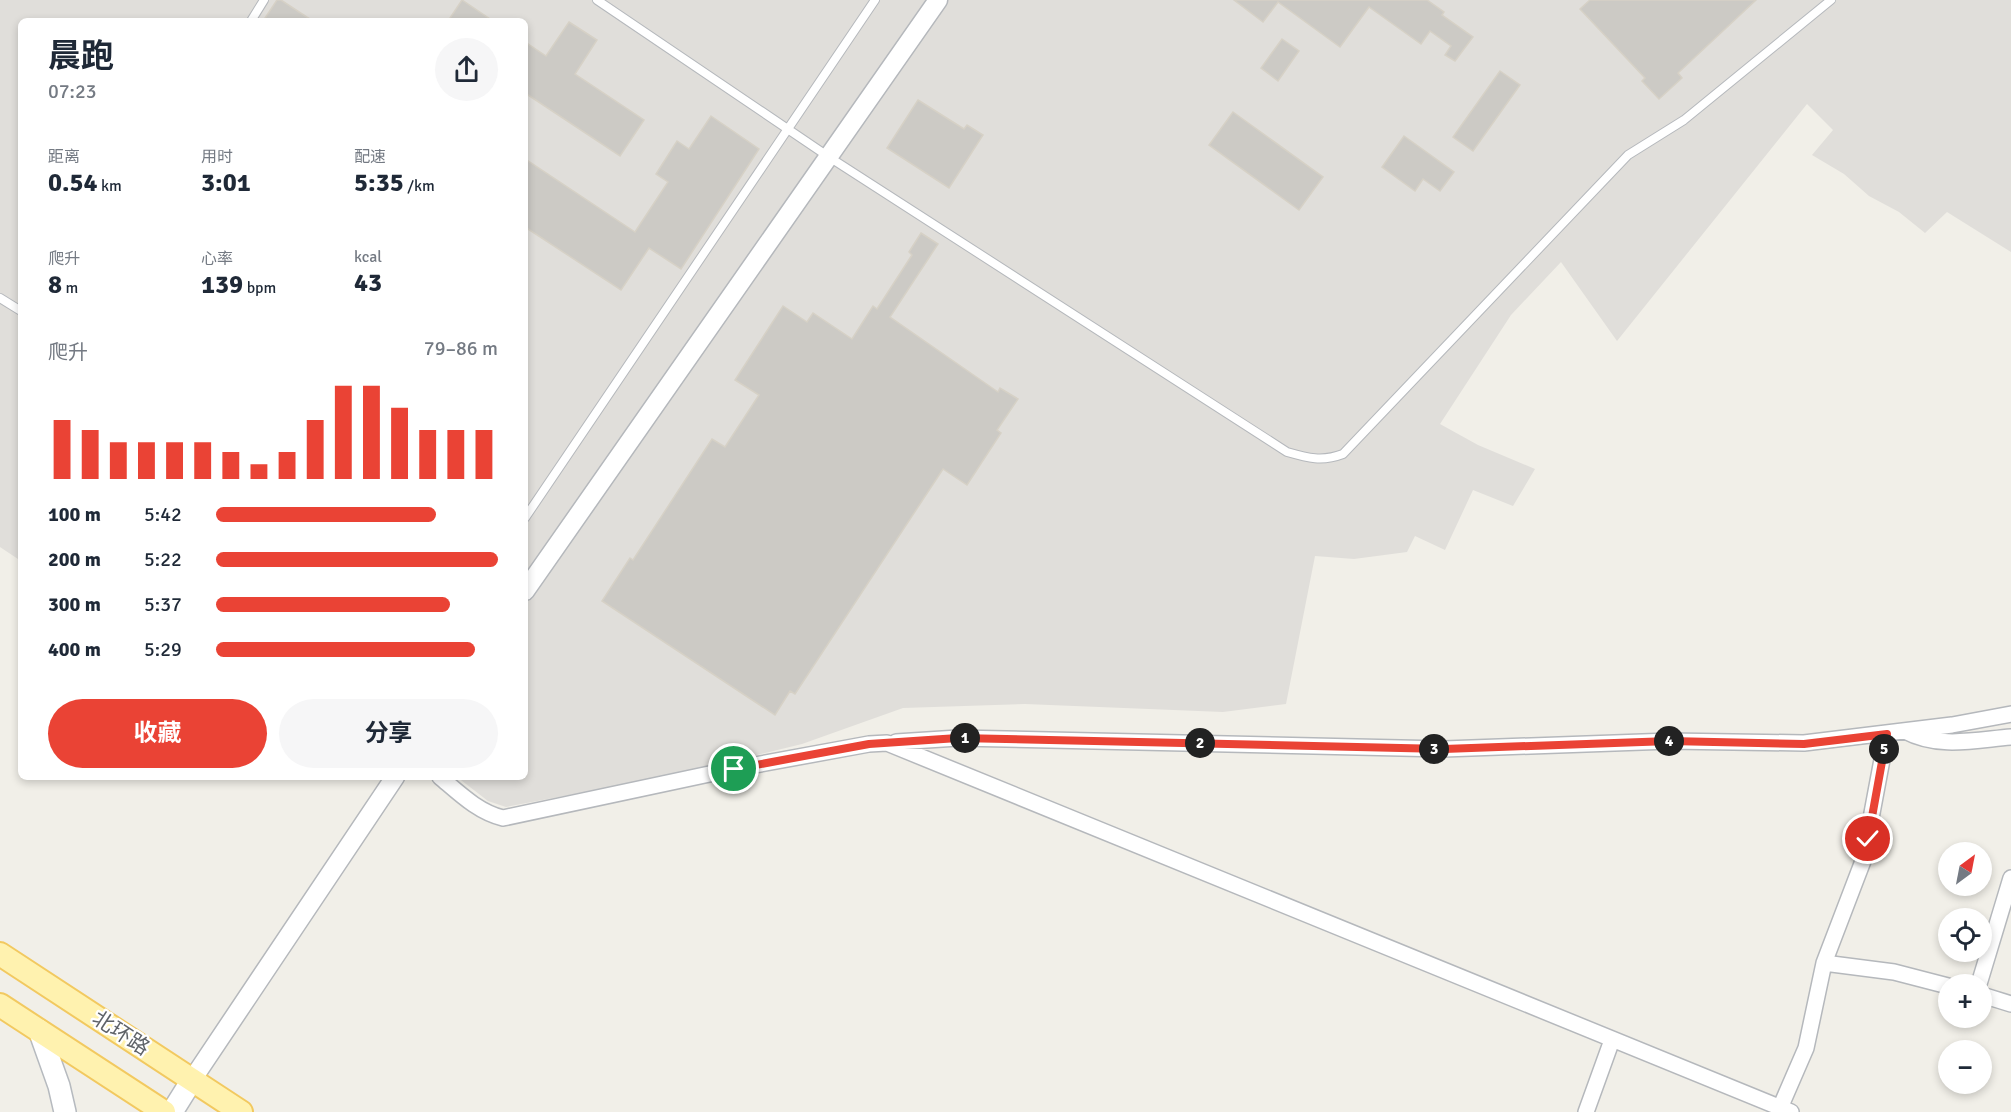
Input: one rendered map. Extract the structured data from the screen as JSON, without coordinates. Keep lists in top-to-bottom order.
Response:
{
  "streets": {
    "main road": ["北环路"]
  },
  "north": "top right",
  "page": {
    "heading": ["晨跑", "07:23"],
    "stats": [
      ["距离", "0.54 km"],
      ["用时", "3:01"],
      ["配速", "5:35 /km"],
      ["爬升", "8 m"],
      ["心率", "139 bpm"],
      ["kcal", "43"]
    ],
    "chart": ["爬升", "79–86 m"],
    "list": [
      {
        "name": "100 m",
        "note": "5:42"
      },
      {
        "name": "200 m",
        "note": "5:22"
      },
      {
        "name": "300 m",
        "note": "5:37"
      },
      {
        "name": "400 m",
        "note": "5:29"
      }
    ],
    "buttons": ["收藏", "分享"],
    "pins": [
      "1",
      "4",
      "2",
      "3",
      "5"
    ],
    "map_buttons": ["+", "−"]
  }
}
